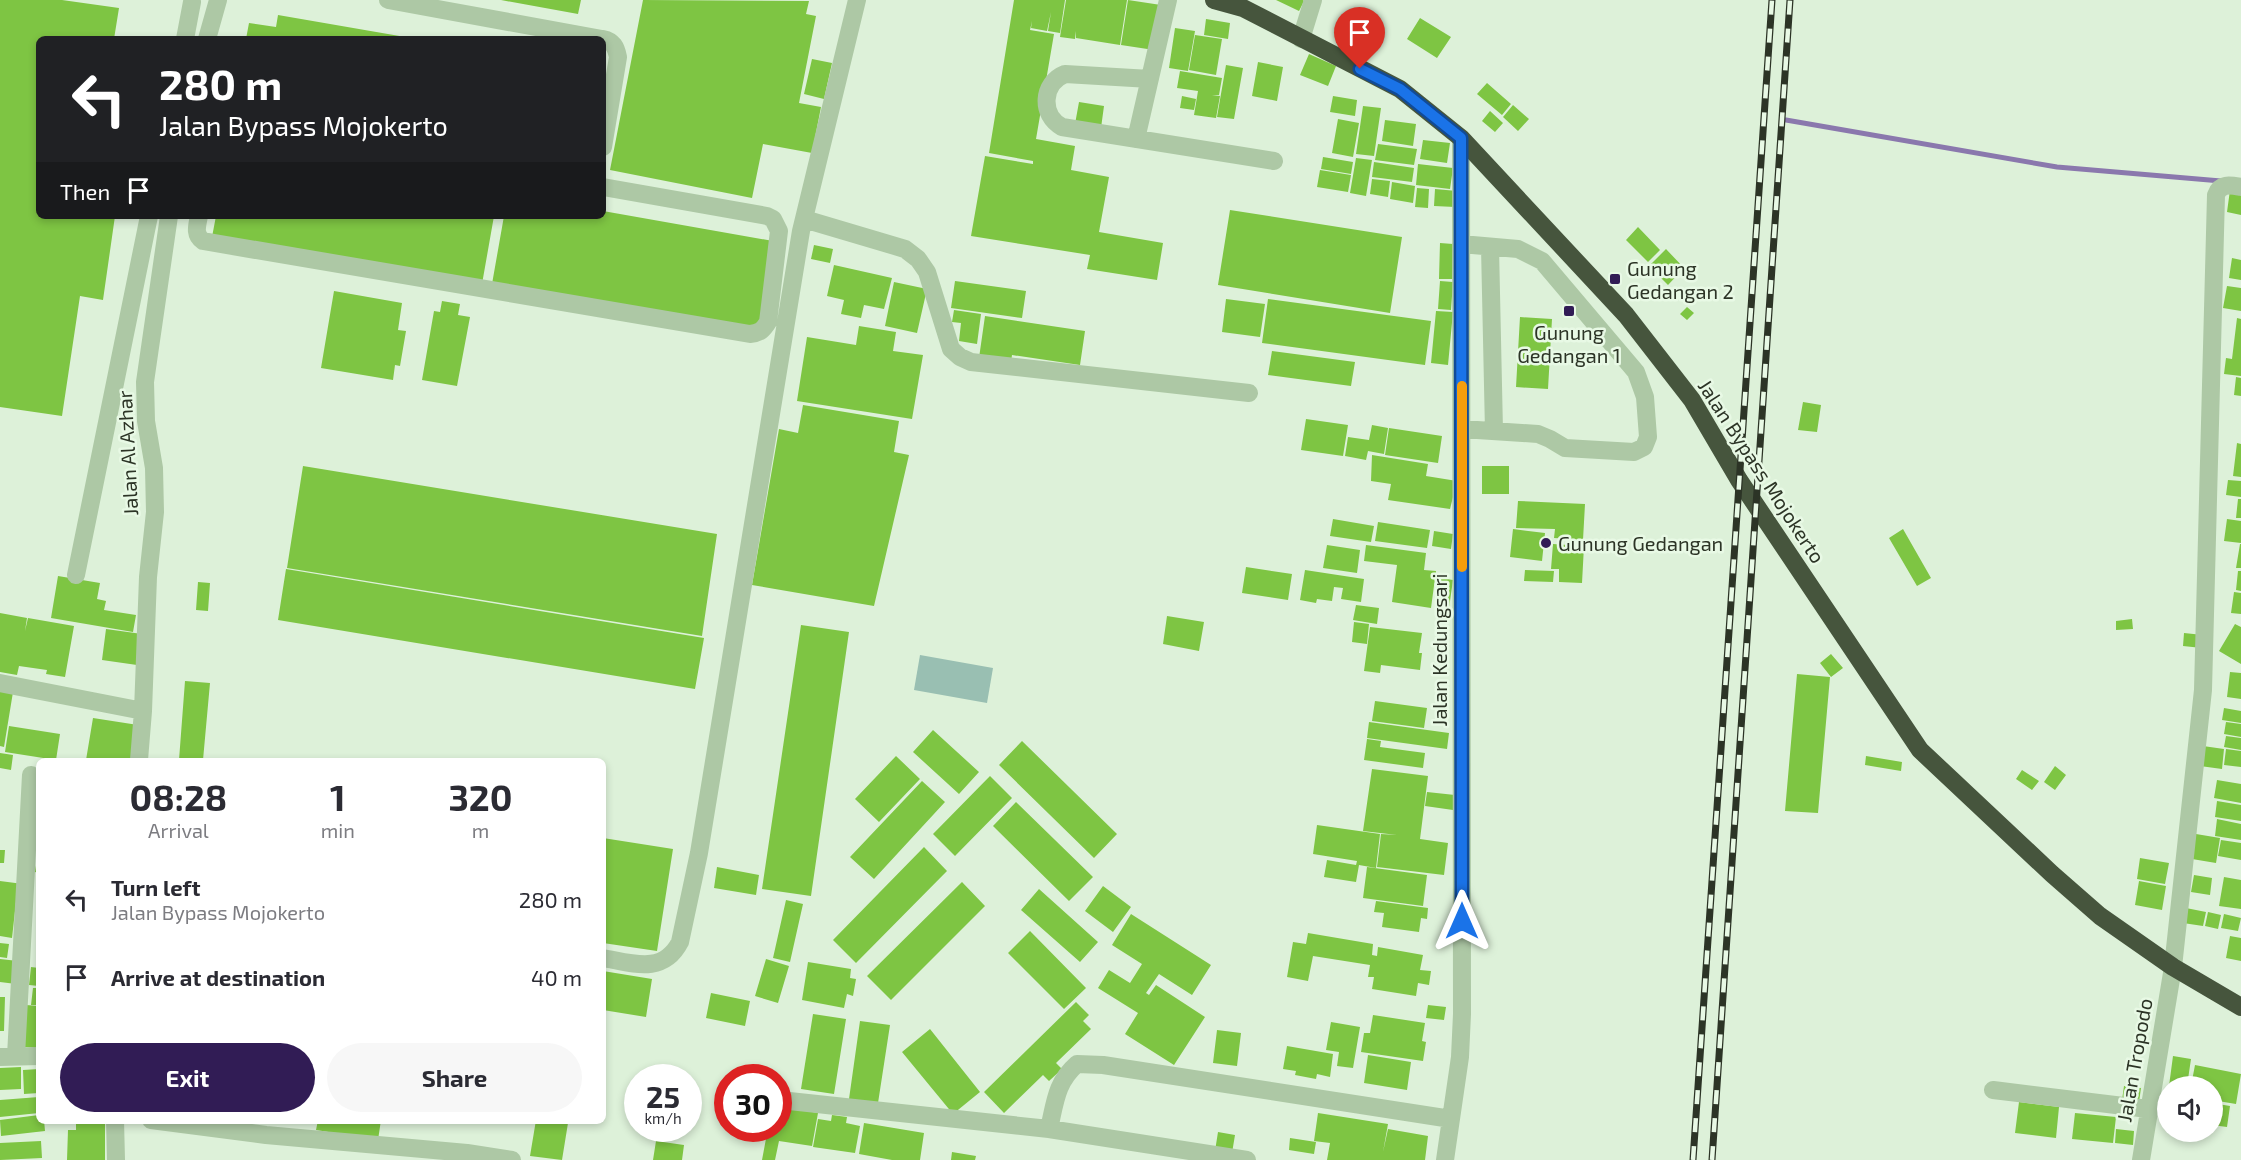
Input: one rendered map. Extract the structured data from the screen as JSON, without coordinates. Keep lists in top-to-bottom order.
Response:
{
  "streets": {
    "highway": ["Jalan Bypass Mojokerto"],
    "street": ["Jalan Al Azhar", "Jalan Kedungsari", "Jalan Tropodo"]
  },
  "crossings": [
    ["Jalan Bypass Mojokerto", "Jalan Kedungsari"],
    ["Jalan Bypass Mojokerto", "Jalan Tropodo"]
  ],
  "places": {
    "transit": ["Gunung Gedangan 2", "Gunung Gedangan 1"],
    "other": ["Gunung Gedangan"]
  },
  "page": {
    "turn": ["280 m", "Jalan Bypass Mojokerto"],
    "then": "Then",
    "eta": [
      "08:28",
      "Arrival",
      "1",
      "min",
      "320",
      "m"
    ],
    "list": [
      {
        "name": "Turn left",
        "note": "Jalan Bypass Mojokerto",
        "value": "280 m"
      },
      {
        "name": "Arrive at destination",
        "value": "40 m"
      }
    ],
    "buttons": ["Exit", "Share"],
    "speed": "25 km/h",
    "limit": "30"
  }
}
